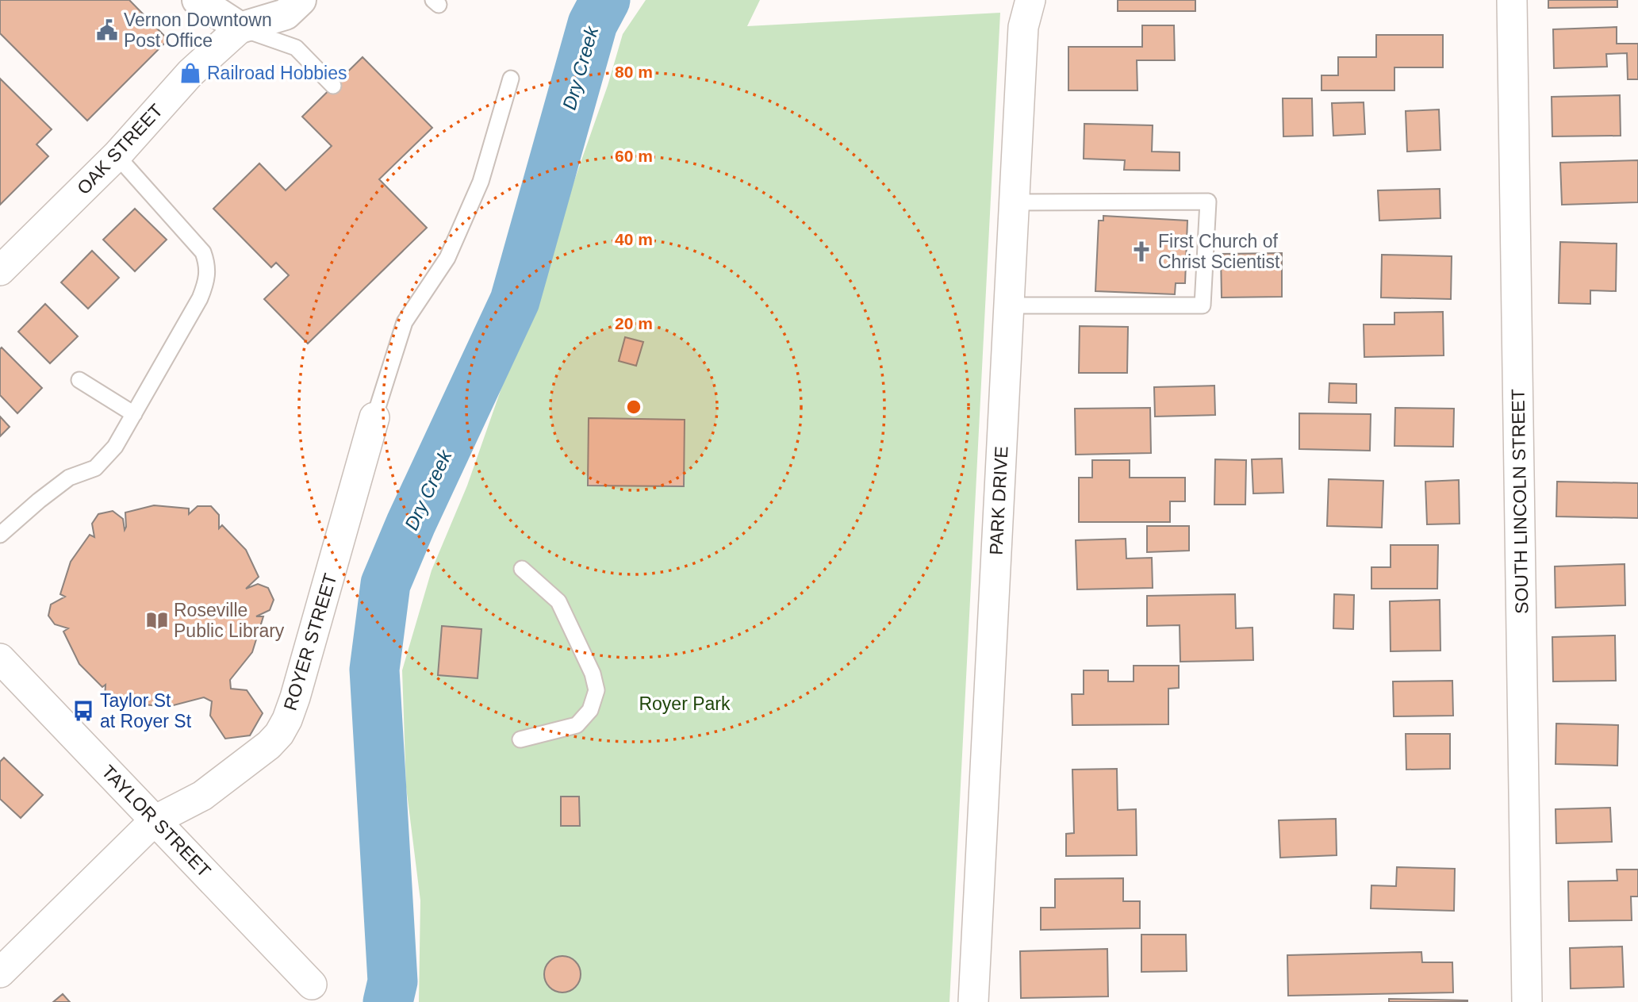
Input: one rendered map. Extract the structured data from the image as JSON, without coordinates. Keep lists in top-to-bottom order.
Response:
{
  "streets": {
    "main road": ["OAK STREET"],
    "street": [
      "PARK DRIVE",
      "SOUTH LINCOLN STREET",
      "ROYER STREET",
      "TAYLOR STREET"
    ]
  },
  "crossings": [
    ["ROYER STREET", "TAYLOR STREET"]
  ],
  "water": ["Dry Creek"],
  "parks": ["Royer Park"],
  "places": {
    "public building": ["Vernon Downtown Post Office"],
    "shop": ["Railroad Hobbies"],
    "church": ["First Church of Christ Scientist"],
    "library": ["Roseville Public Library"],
    "bus stop": ["Taylor St at Royer St"]
  },
  "rings": [
    "80 m",
    "60 m",
    "40 m",
    "20 m"
  ]
}
